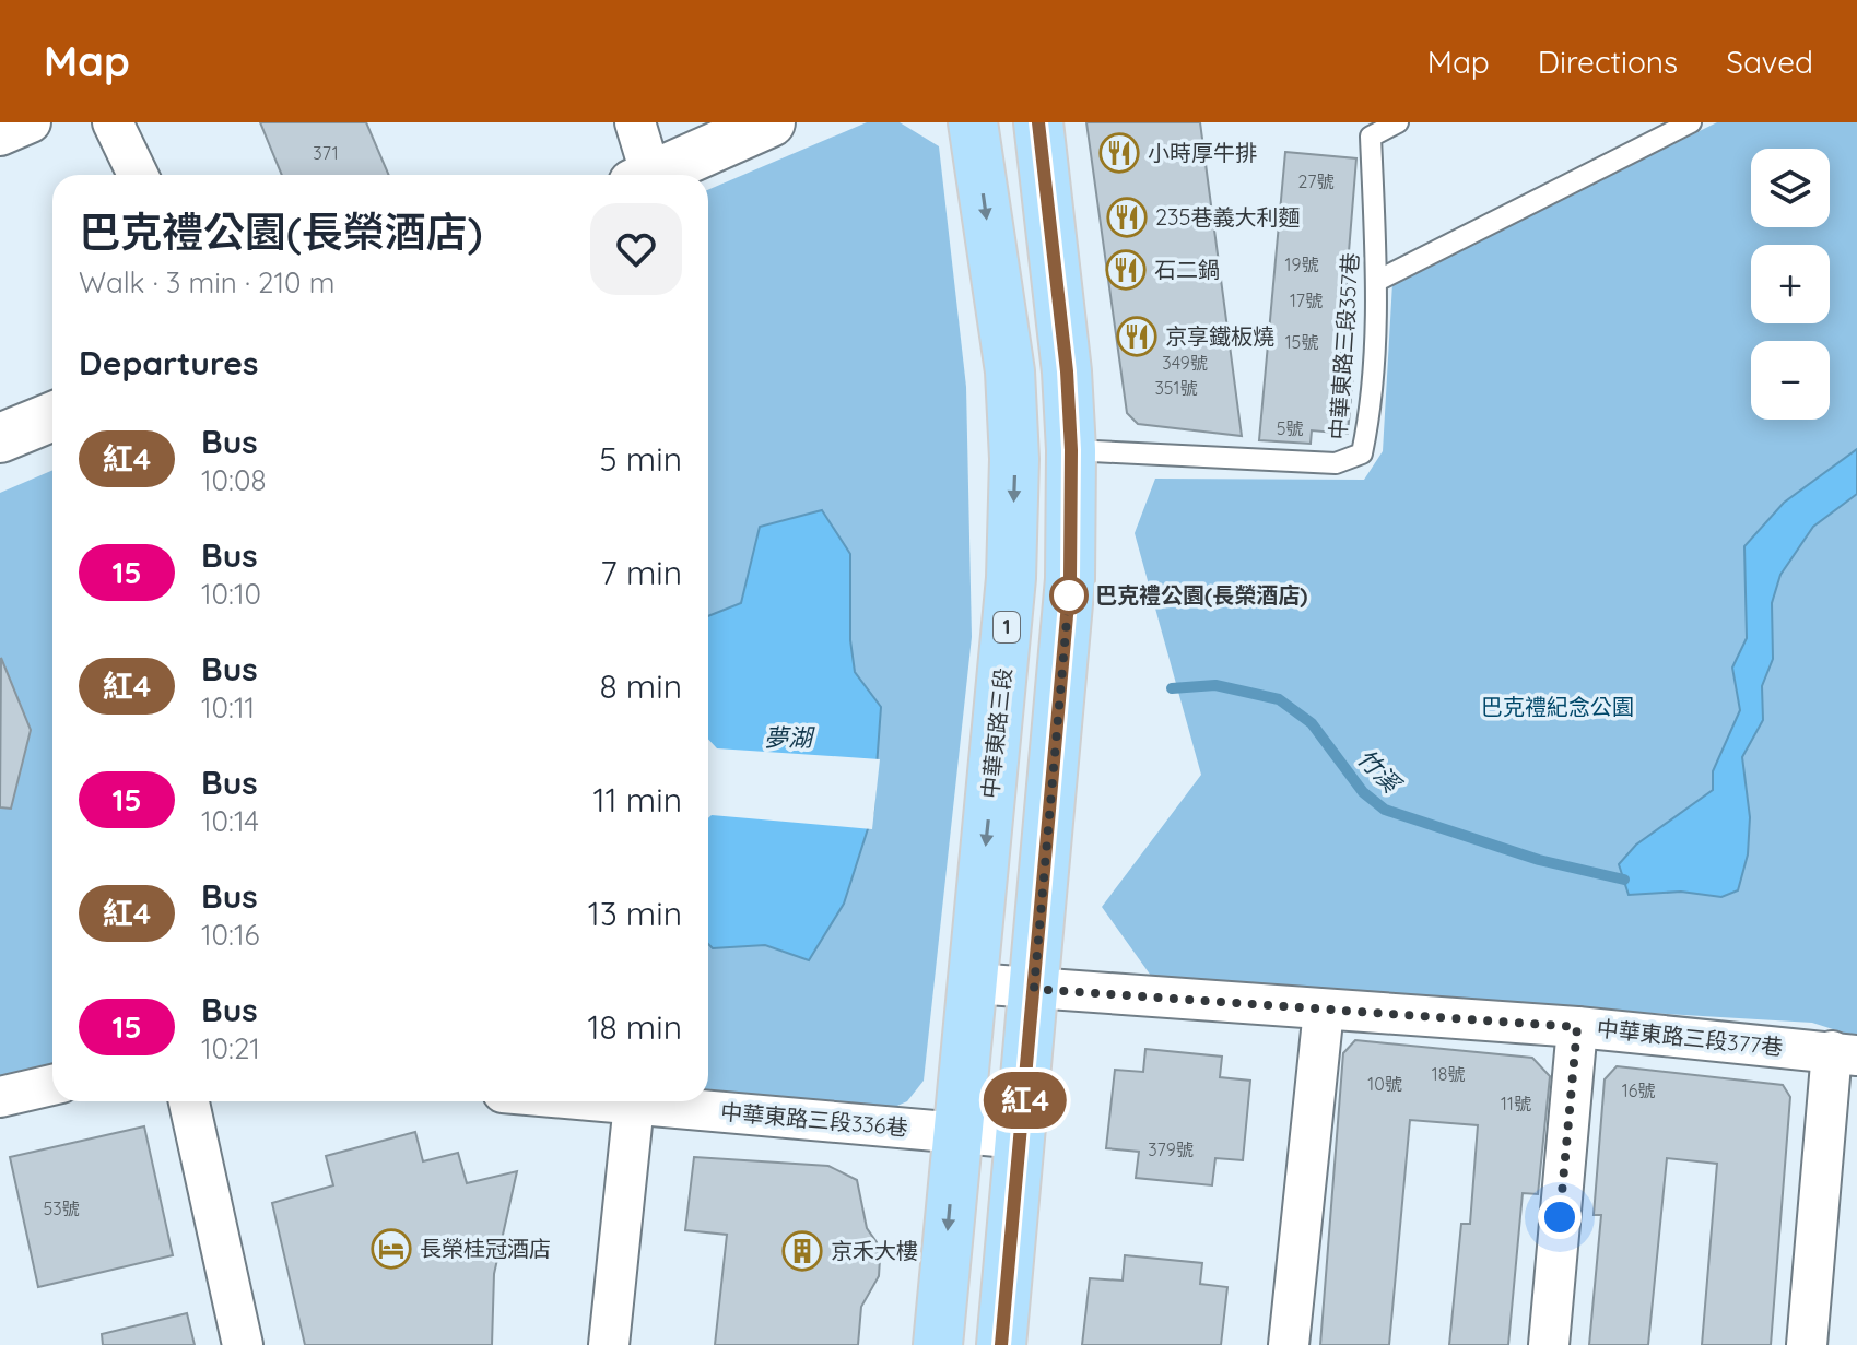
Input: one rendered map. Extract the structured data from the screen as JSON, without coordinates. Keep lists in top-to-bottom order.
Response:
{
  "streets": {
    "main road": ["1", "中華東路三段"],
    "street": ["中華東路三段377巷", "中華東路三段336巷"],
    "lane": ["中華東路三段357巷"]
  },
  "crossings": [
    ["中華東路三段", "中華東路三段377巷"],
    ["中華東路三段", "中華東路三段336巷"]
  ],
  "water": ["夢湖", "竹溪"],
  "parks": ["巴克禮紀念公園"],
  "places": {
    "restaurant": [
      "小時厚牛排",
      "235巷義大利麵",
      "石二鍋",
      "京享鐵板燒"
    ],
    "other": ["巴克禮公園(長榮酒店)"],
    "hotel": ["長榮桂冠酒店"],
    "building": ["京禾大樓"]
  },
  "lines": ["bus line 紅4"],
  "house_numbers": [
    "371",
    "27號",
    "19號",
    "17號",
    "15號",
    "349號",
    "351號",
    "5號",
    "18號",
    "10號",
    "16號",
    "11號",
    "379號",
    "53號"
  ],
  "page": {
    "header": "Map",
    "nav": ["Map", "Directions", "Saved"],
    "on_map": "紅4",
    "map_buttons": ["+", "−"],
    "heading": [
      ["巴克禮公園(長榮酒店)", "Walk · 3 min · 210 m"],
      "Departures"
    ],
    "list": [
      {
        "mark": "紅4",
        "name": "Bus",
        "note": "10:08",
        "value": "5 min"
      },
      {
        "mark": "15",
        "name": "Bus",
        "note": "10:10",
        "value": "7 min"
      },
      {
        "mark": "紅4",
        "name": "Bus",
        "note": "10:11",
        "value": "8 min"
      },
      {
        "mark": "15",
        "name": "Bus",
        "note": "10:14",
        "value": "11 min"
      },
      {
        "mark": "紅4",
        "name": "Bus",
        "note": "10:16",
        "value": "13 min"
      },
      {
        "mark": "15",
        "name": "Bus",
        "note": "10:21",
        "value": "18 min"
      }
    ]
  }
}
